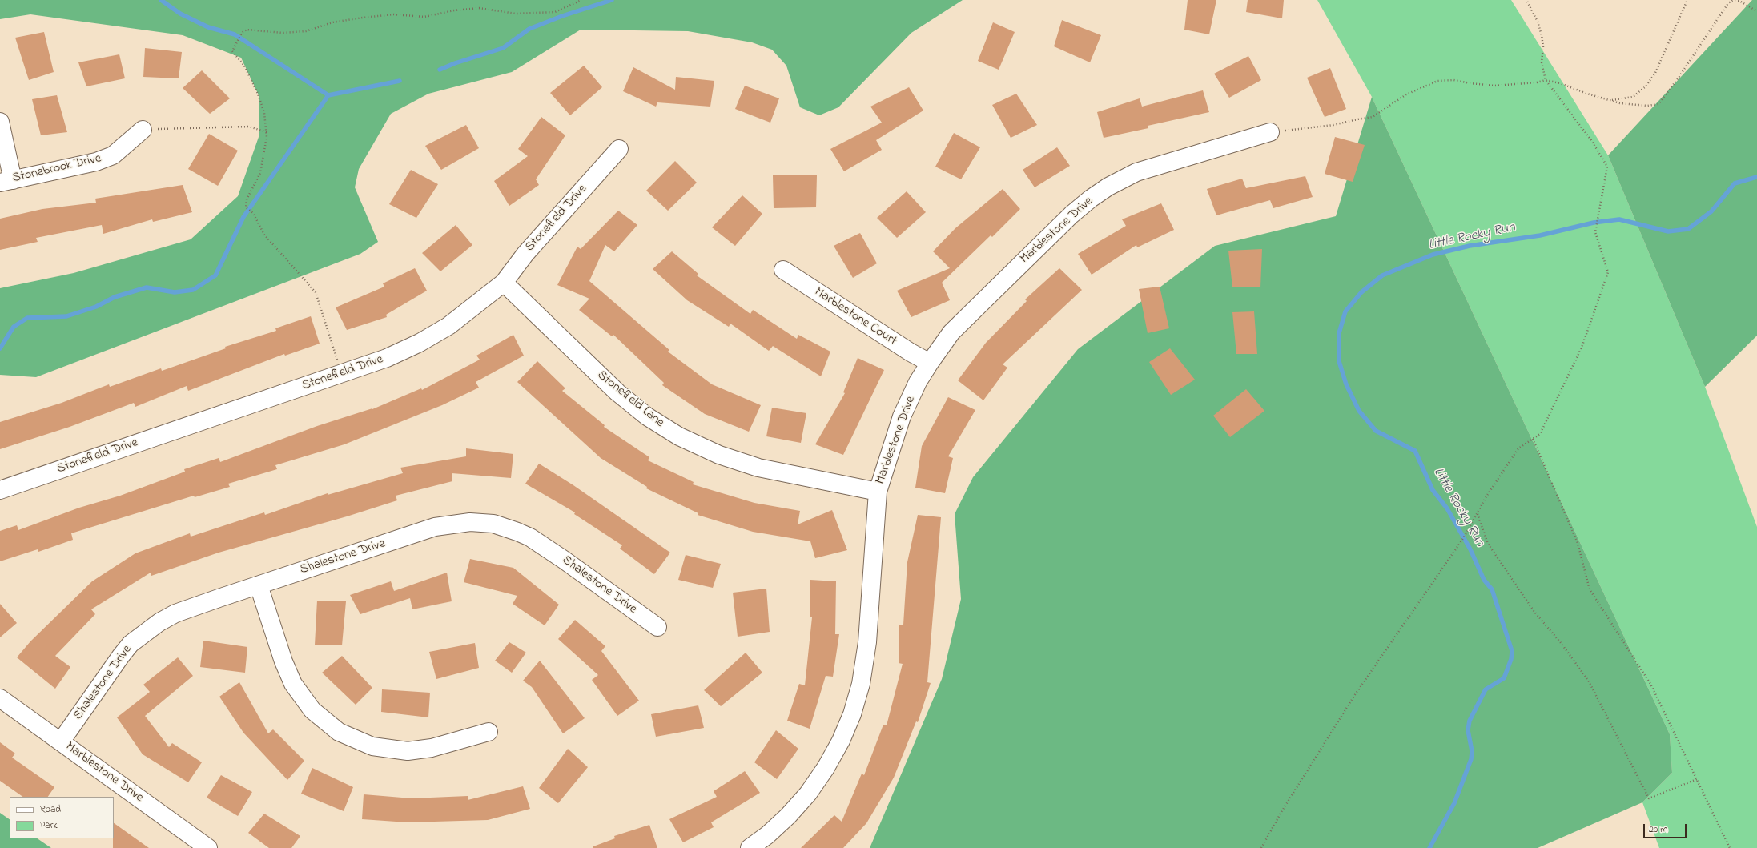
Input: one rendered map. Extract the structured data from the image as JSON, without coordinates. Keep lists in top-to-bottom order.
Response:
{
  "streets": {
    "street": [
      "Stonebrook Drive",
      "Stonefield Drive",
      "Marblestone Drive",
      "Marblestone Court",
      "Stonefield Lane",
      "Shalestone Drive"
    ]
  },
  "crossings": [
    ["Stonefield Drive", "Stonefield Lane"],
    ["Marblestone Drive", "Marblestone Court"],
    ["Marblestone Drive", "Stonefield Lane"],
    ["Marblestone Drive", "Shalestone Drive"]
  ],
  "water": ["Little Rocky Run"],
  "legend": ["Road", "Park"],
  "scale_bar": "20 m"
}
